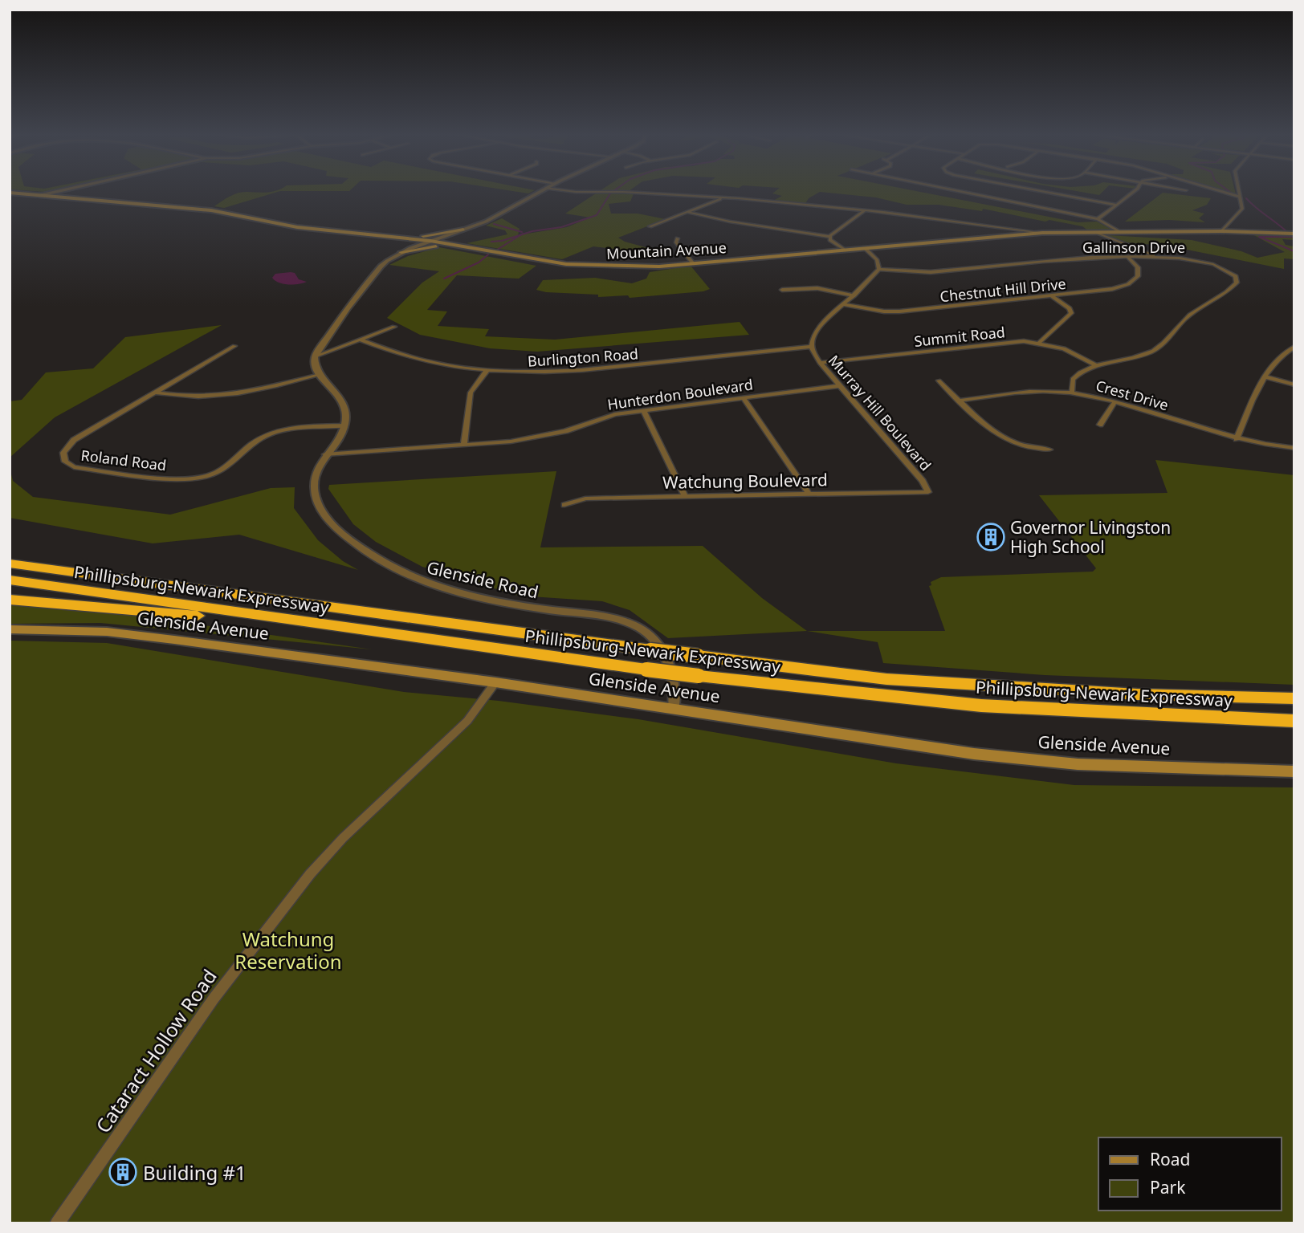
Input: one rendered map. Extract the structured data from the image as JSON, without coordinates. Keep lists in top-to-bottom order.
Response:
{
  "streets": {
    "highway": ["Phillipsburg-Newark Expressway"],
    "main road": ["Mountain Avenue", "Glenside Avenue"],
    "street": [
      "Gallinson Drive",
      "Chestnut Hill Drive",
      "Summit Road",
      "Burlington Road",
      "Hunterdon Boulevard",
      "Crest Drive",
      "Murray Hill Boulevard",
      "Roland Road",
      "Watchung Boulevard",
      "Glenside Road",
      "Cataract Hollow Road"
    ]
  },
  "crossings": [
    ["Gallinson Drive", "Chestnut Hill Drive"],
    ["Gallinson Drive", "Summit Road"],
    ["Gallinson Drive", "Crest Drive"],
    ["Gallinson Drive", "Murray Hill Boulevard"],
    ["Chestnut Hill Drive", "Murray Hill Boulevard"],
    ["Summit Road", "Murray Hill Boulevard"],
    ["Burlington Road", "Murray Hill Boulevard"],
    ["Hunterdon Boulevard", "Murray Hill Boulevard"],
    ["Hunterdon Boulevard", "Glenside Road"],
    ["Murray Hill Boulevard", "Watchung Boulevard"],
    ["Roland Road", "Glenside Road"],
    ["Glenside Road", "Glenside Avenue"],
    ["Glenside Avenue", "Cataract Hollow Road"]
  ],
  "parks": ["Watchung Reservation"],
  "places": {
    "building": ["Governor Livingston High School", "Building #1"]
  },
  "legend": ["Road", "Park"]
}
